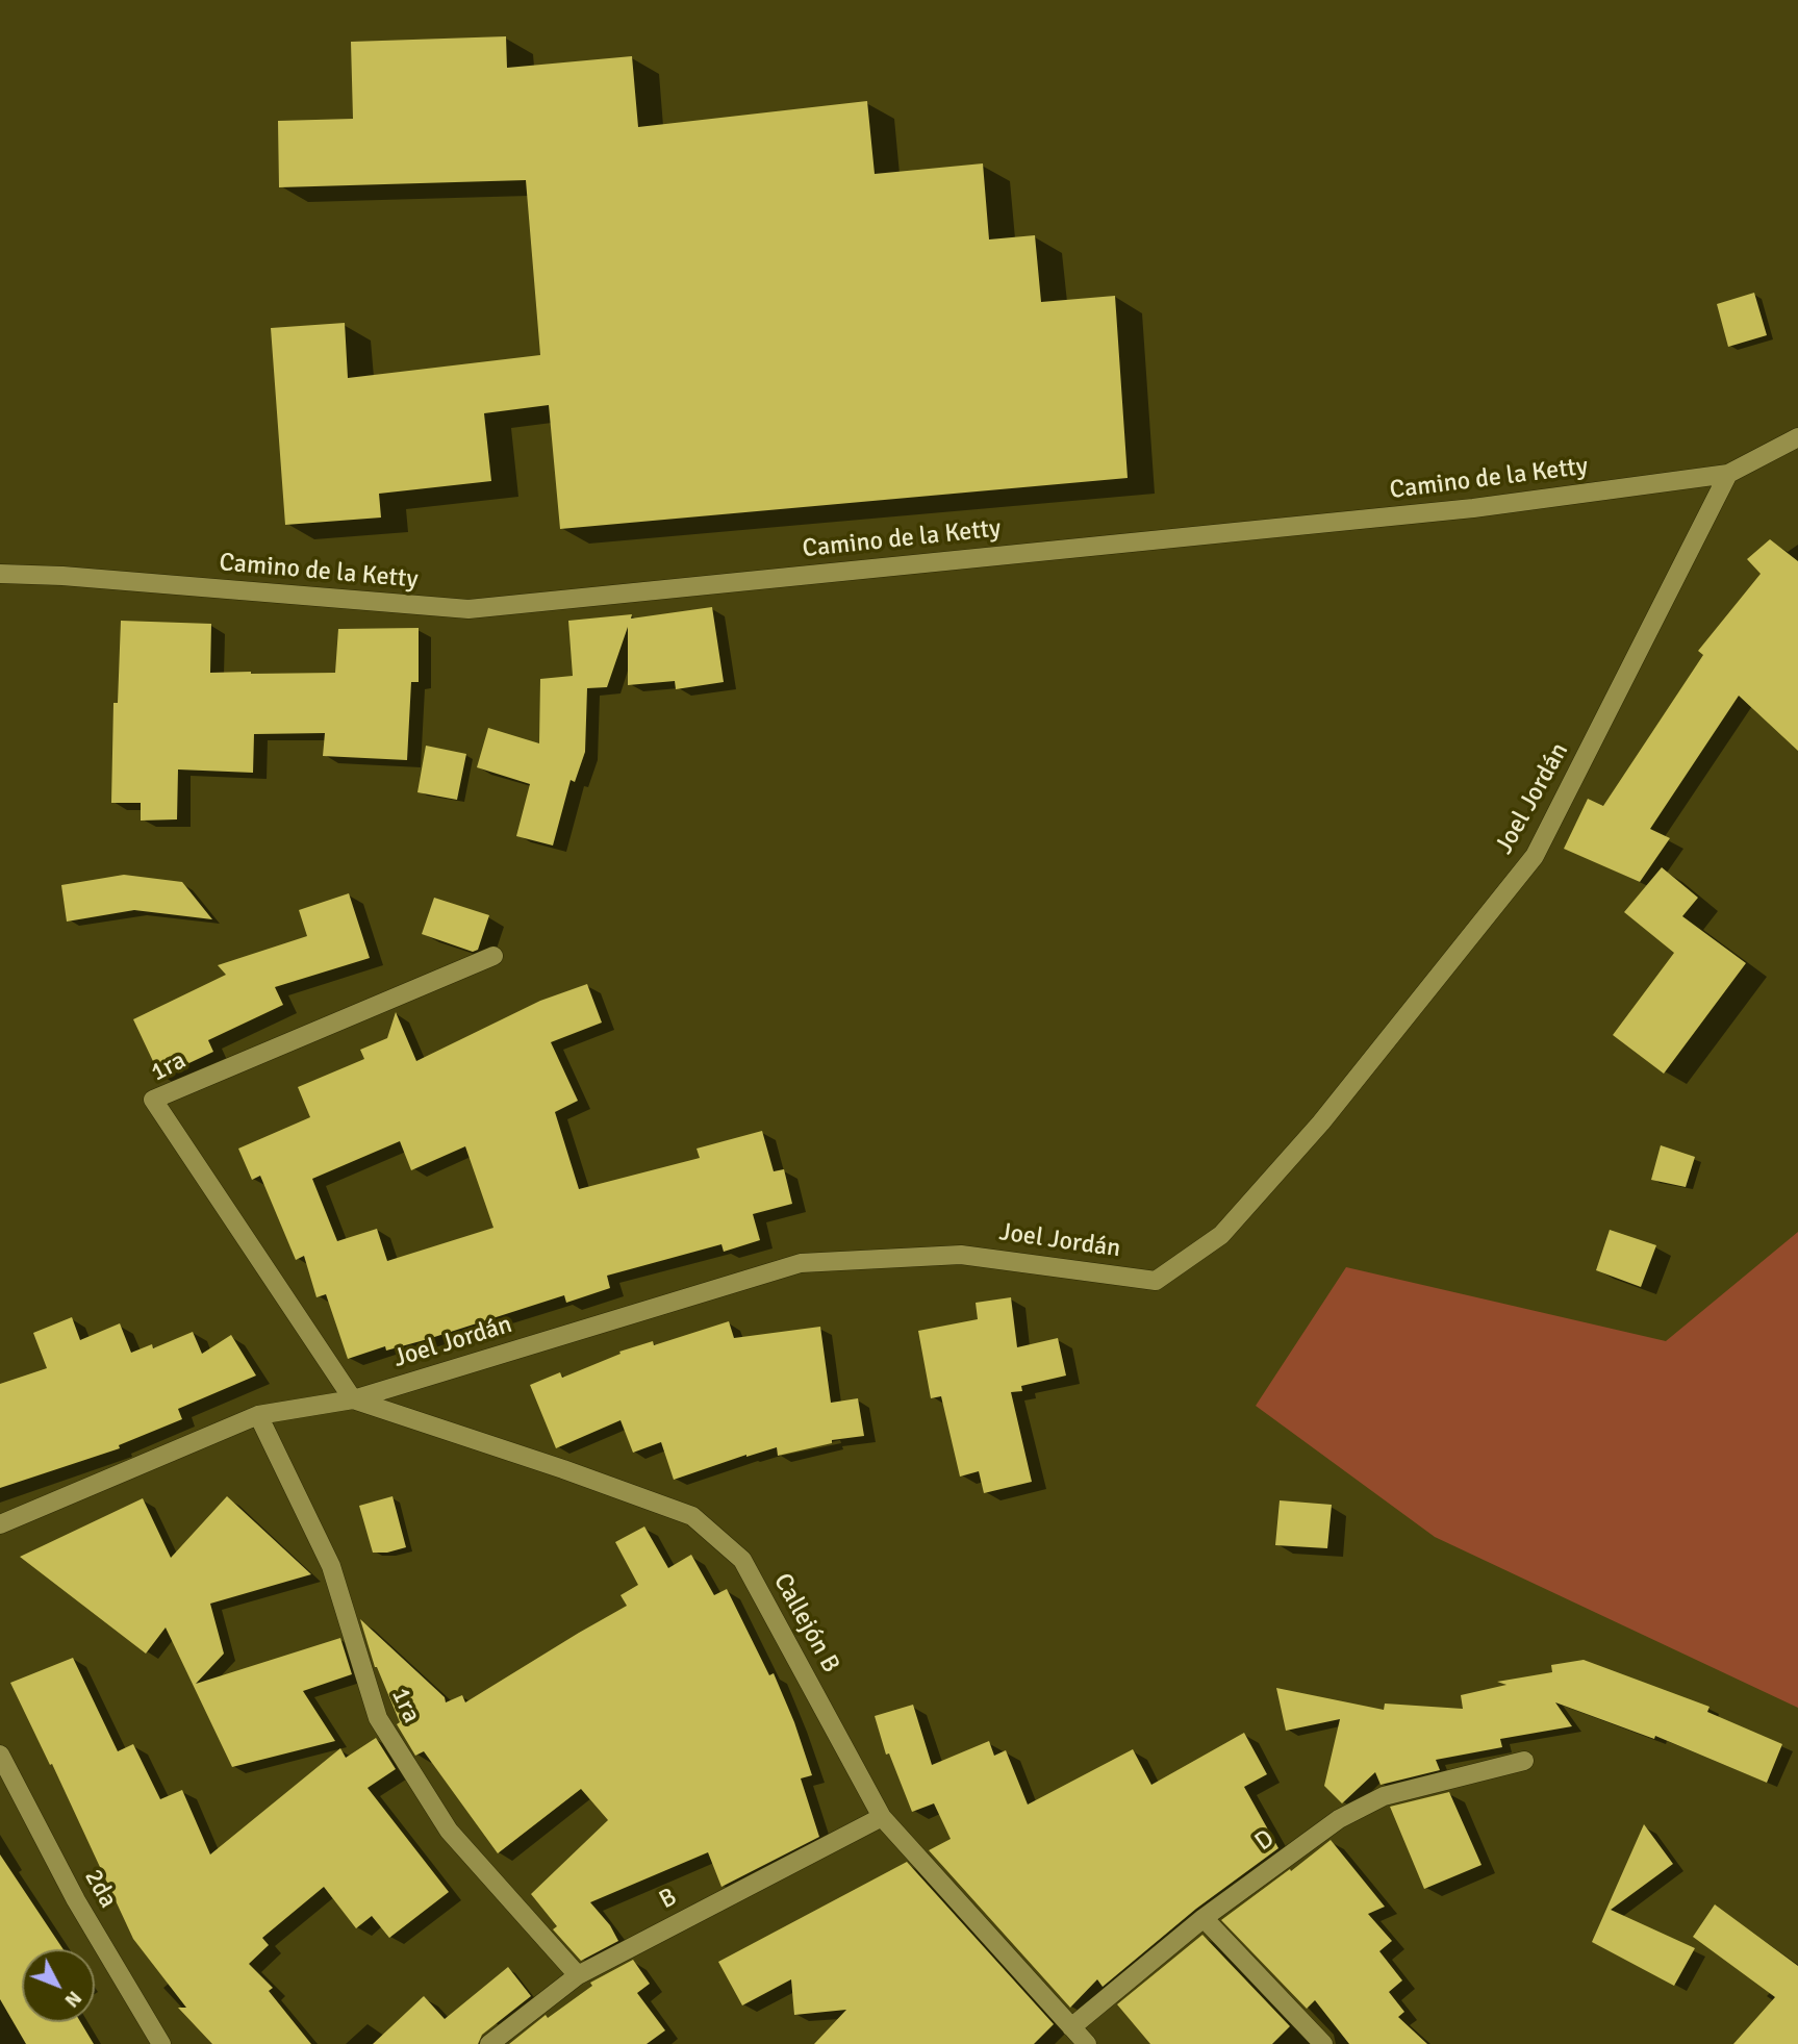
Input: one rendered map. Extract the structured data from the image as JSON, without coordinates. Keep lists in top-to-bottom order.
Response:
{
  "streets": {
    "street": [
      "Camino de la Ketty",
      "Joel Jordán",
      "1ra",
      "Callejón B",
      "D",
      "2da",
      "B"
    ]
  },
  "crossings": [
    ["Camino de la Ketty", "Joel Jordán"],
    ["Joel Jordán", "1ra"],
    ["Joel Jordán", "Callejón B"],
    ["1ra", "Callejón B"],
    ["1ra", "B"],
    ["Callejón B", "D"],
    ["Callejón B", "B"]
  ],
  "north": "bottom right"
}
